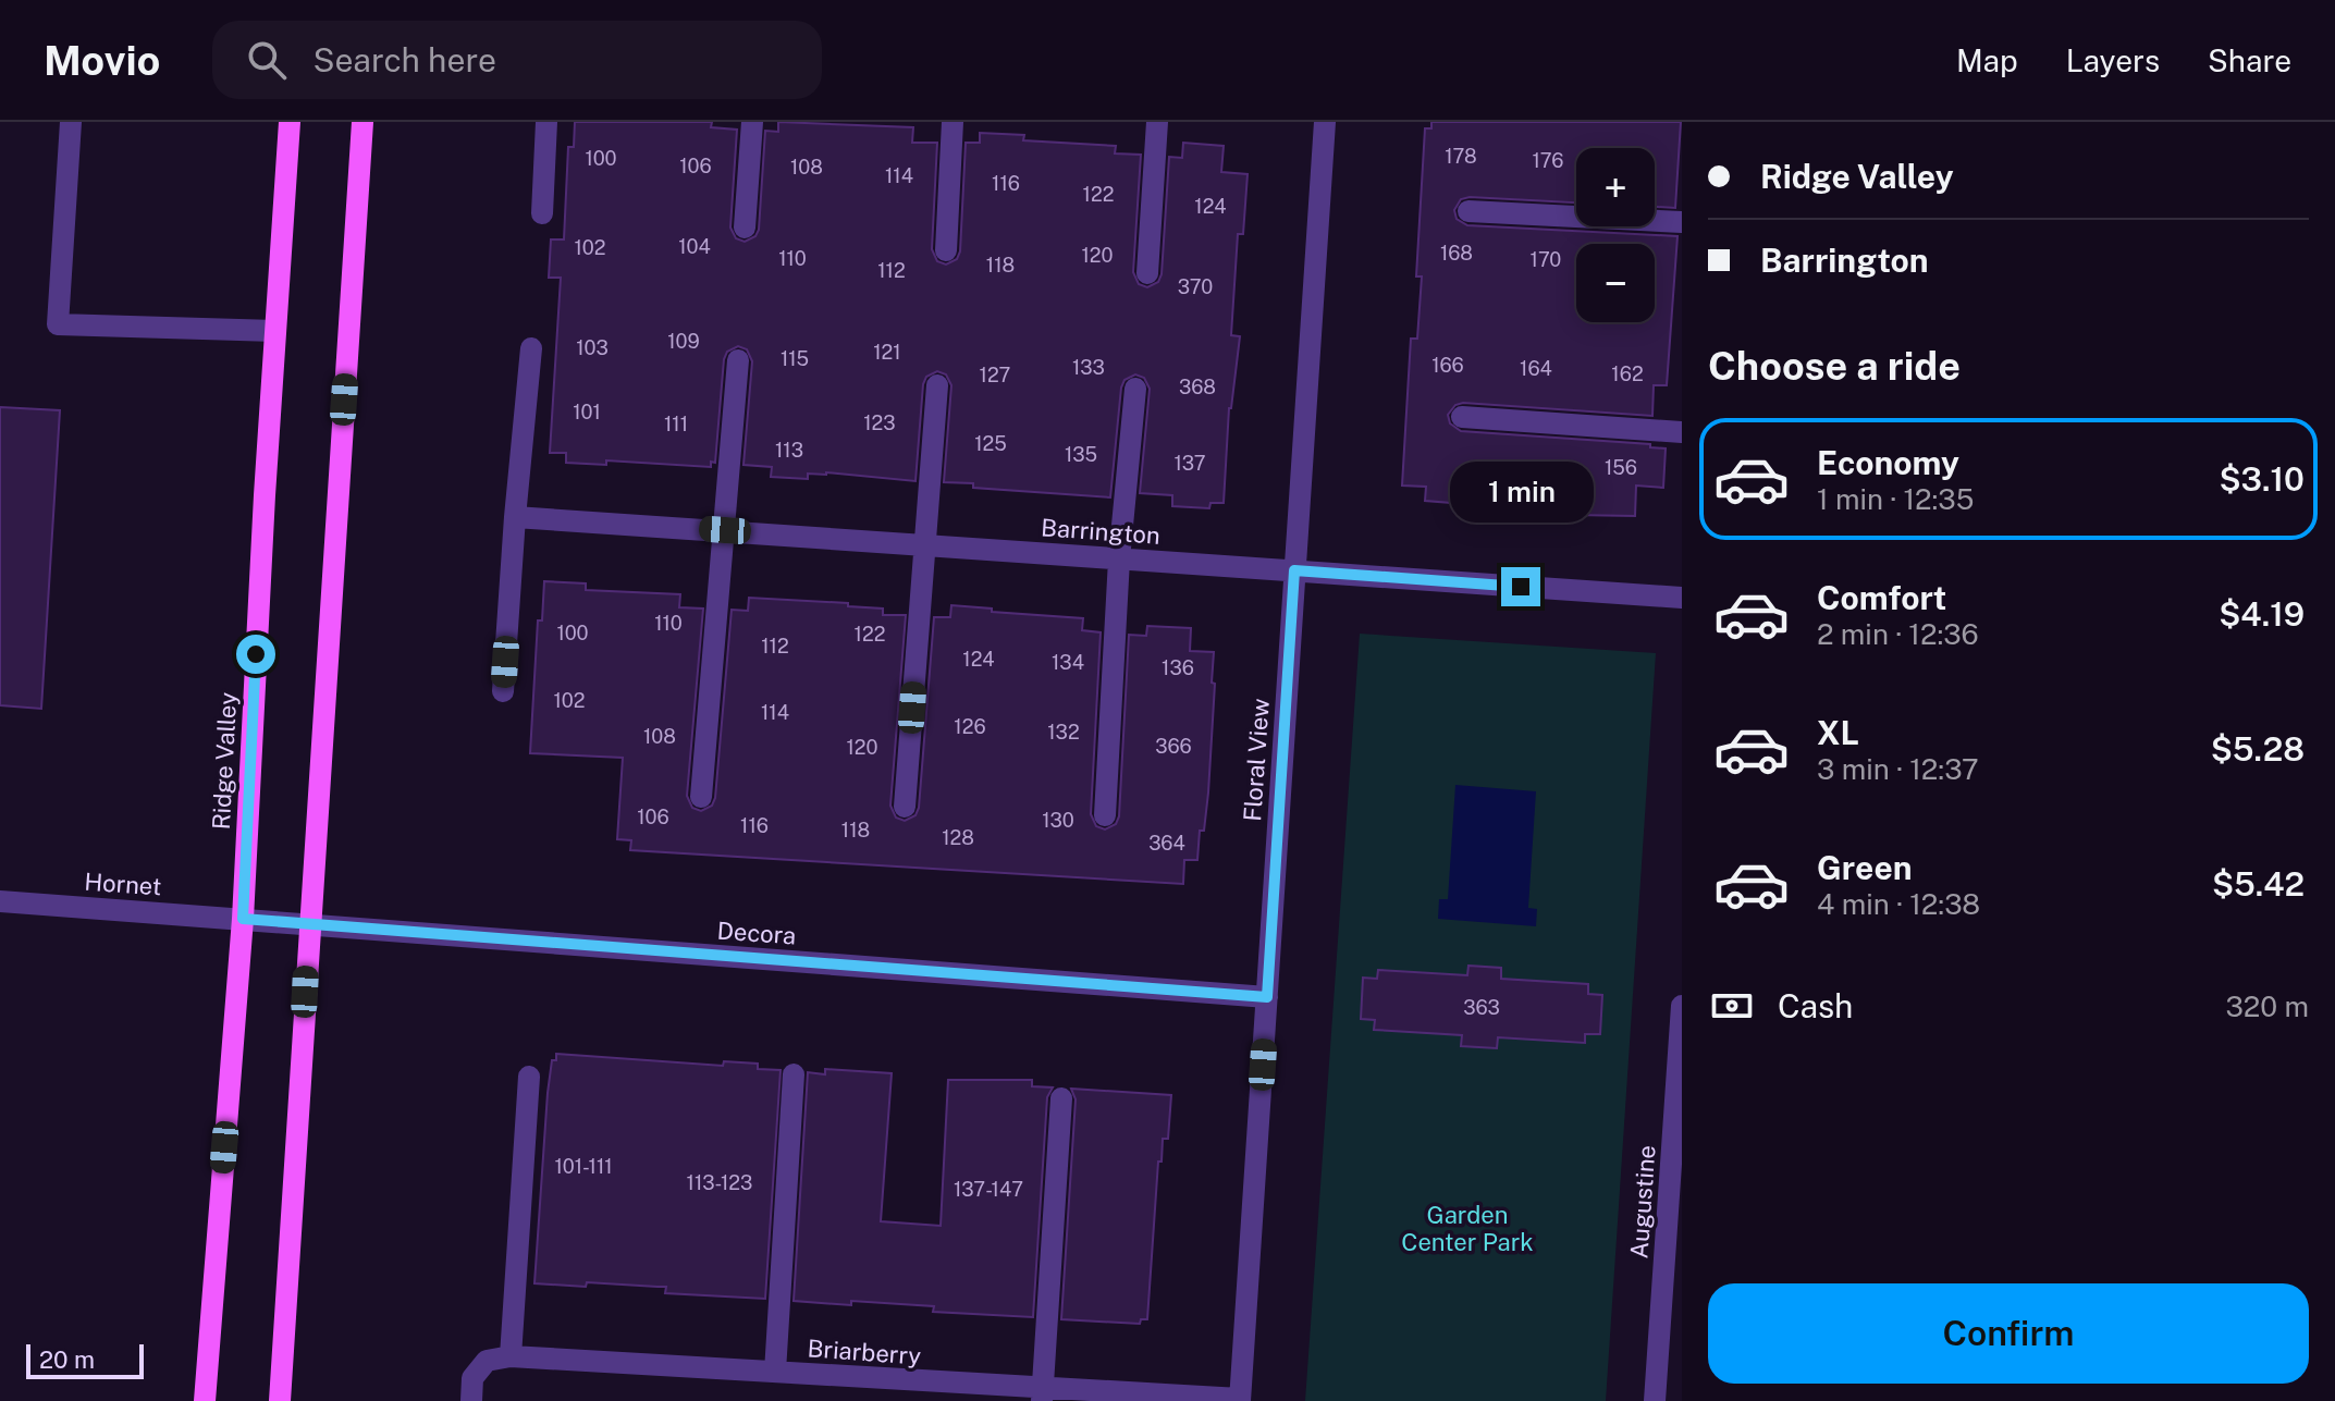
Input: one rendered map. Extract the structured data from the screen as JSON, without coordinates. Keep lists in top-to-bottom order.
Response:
{
  "streets": {
    "main road": ["Ridge Valley"],
    "street": [
      "Barrington",
      "Floral View",
      "Hornet",
      "Decora",
      "Augustine",
      "Briarberry"
    ]
  },
  "crossings": [
    ["Barrington", "Floral View"],
    ["Floral View", "Decora"],
    ["Floral View", "Briarberry"],
    ["Ridge Valley", "Hornet"],
    ["Ridge Valley", "Decora"],
    ["Hornet", "Decora"]
  ],
  "parks": ["Garden Center Park"],
  "house_numbers": [
    "178",
    "100",
    "176",
    "106",
    "108",
    "114",
    "116",
    "122",
    "124",
    "104",
    "102",
    "168",
    "120",
    "110",
    "170",
    "118",
    "112",
    "370",
    "109",
    "103",
    "121",
    "115",
    "166",
    "133",
    "164",
    "162",
    "127",
    "368",
    "101",
    "123",
    "111",
    "125",
    "113",
    "135",
    "137",
    "156",
    "110",
    "100",
    "122",
    "112",
    "124",
    "134",
    "136",
    "102",
    "114",
    "126",
    "132",
    "108",
    "366",
    "120",
    "106",
    "130",
    "116",
    "118",
    "128",
    "364",
    "363",
    "101-111",
    "113-123",
    "137-147"
  ],
  "scale_bar": "20 m",
  "page": {
    "header": "Movio",
    "search": "Search here",
    "nav": ["Map", "Layers", "Share"],
    "banner": ["Ridge Valley", "Barrington"],
    "map_buttons": ["+", "−"],
    "heading": "Choose a ride",
    "list": [
      {
        "name": "Economy",
        "note": "1 min · 12:35",
        "value": "$3.10"
      },
      {
        "name": "Comfort",
        "note": "2 min · 12:36",
        "value": "$4.19"
      },
      {
        "name": "XL",
        "note": "3 min · 12:37",
        "value": "$5.28"
      },
      {
        "name": "Green",
        "note": "4 min · 12:38",
        "value": "$5.42"
      }
    ],
    "bubble": "1 min",
    "pay": ["Cash", "320 m"],
    "buttons": "Confirm",
    "scale": "20 m"
  }
}
